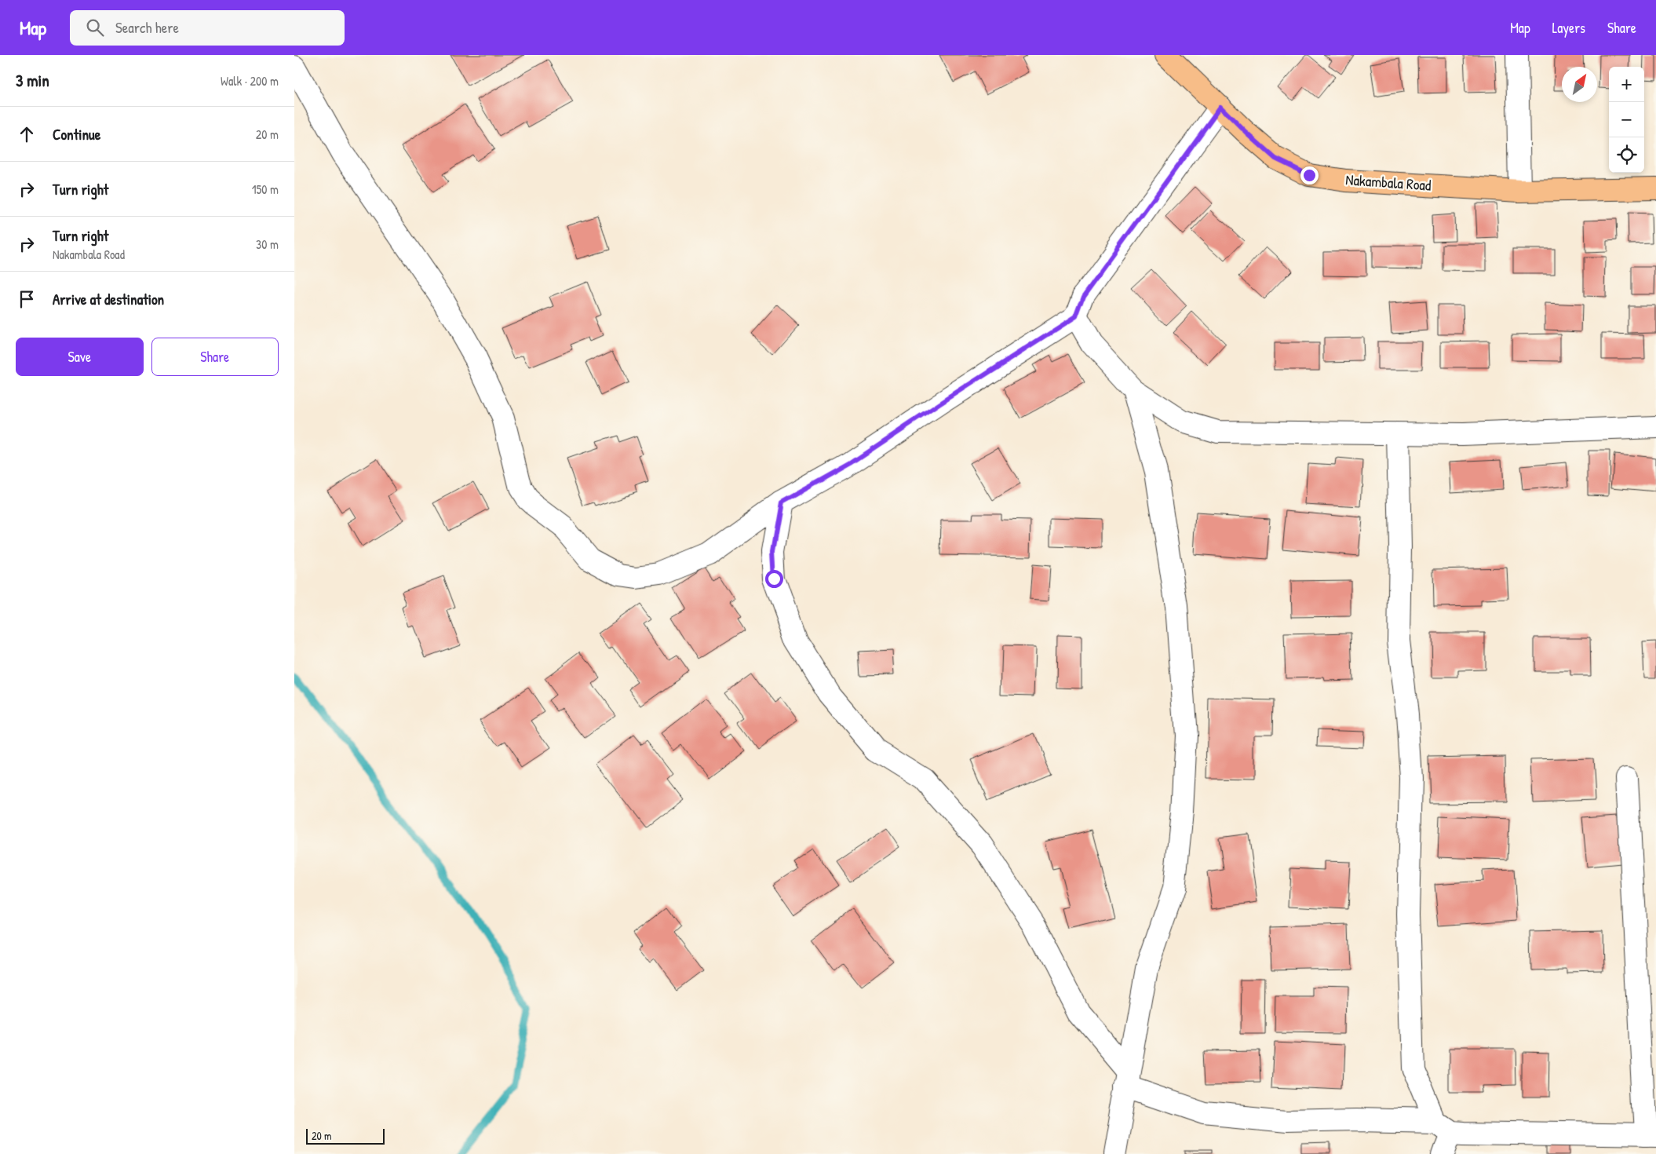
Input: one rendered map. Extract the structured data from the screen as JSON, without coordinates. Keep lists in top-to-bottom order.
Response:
{
  "streets": {
    "main road": ["Nakambala Road"]
  },
  "scale_bar": "20 m",
  "north": "top right",
  "page": {
    "header": "Map",
    "search": "Search here",
    "nav": ["Map", "Layers", "Share"],
    "heading": ["3 min", "Walk · 200 m"],
    "map_buttons": ["+", "−"],
    "list": [
      ["Continue", "20 m"],
      ["Turn right", "150 m"],
      ["Turn right", "Nakambala Road", "30 m"],
      "Arrive at destination"
    ],
    "buttons": ["Save", "Share"],
    "scale": "20 m"
  }
}
